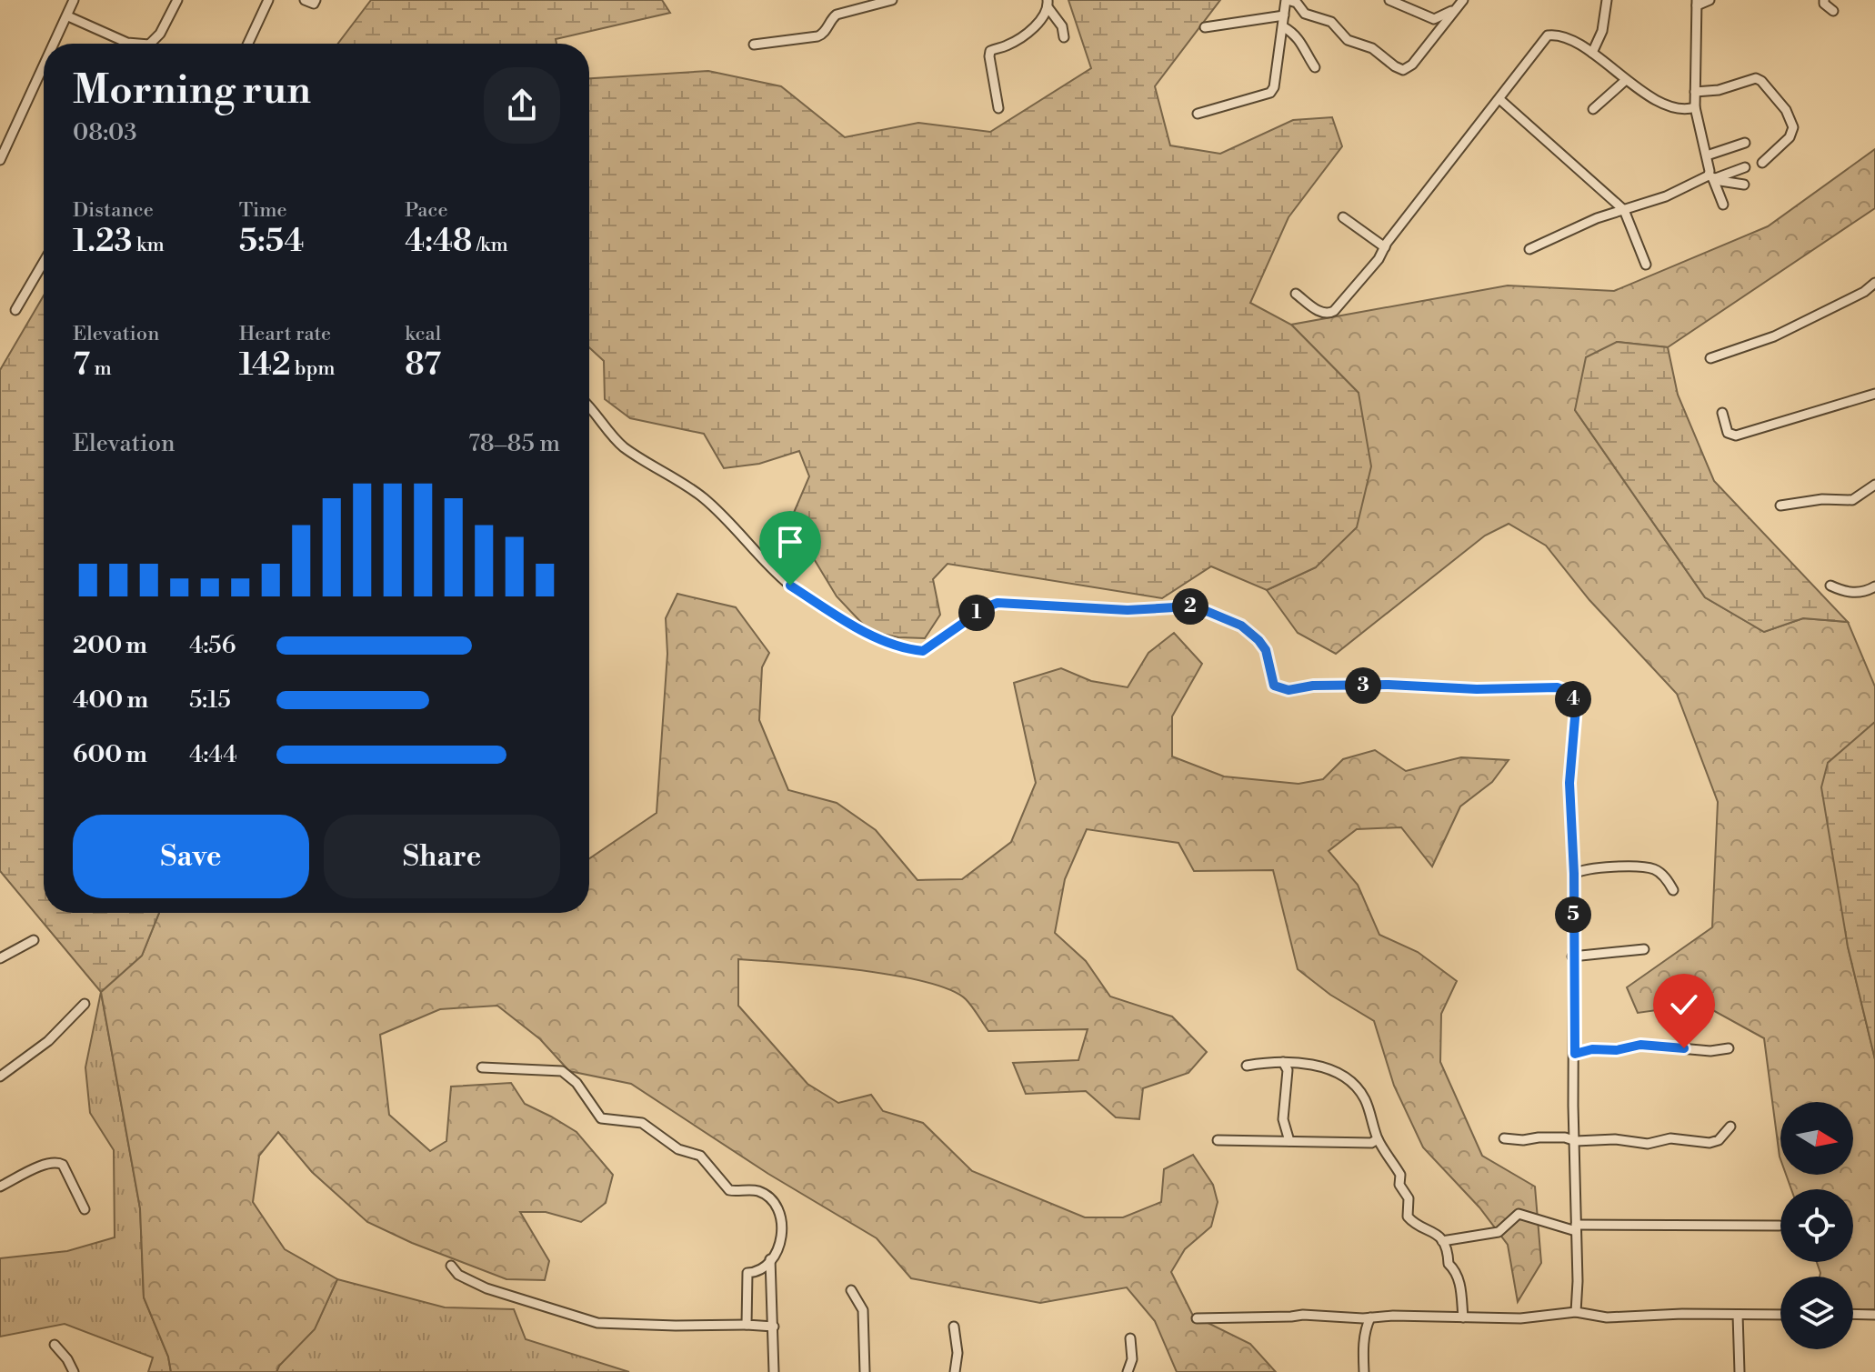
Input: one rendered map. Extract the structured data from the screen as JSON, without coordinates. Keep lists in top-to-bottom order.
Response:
{
  "north": "right",
  "page": {
    "heading": ["Morning run", "08:03"],
    "stats": [
      ["Distance", "1.23 km"],
      ["Time", "5:54"],
      ["Pace", "4:48 /km"],
      ["Elevation", "7 m"],
      ["Heart rate", "142 bpm"],
      ["kcal", "87"]
    ],
    "chart": ["Elevation", "78–85 m"],
    "pins": [
      "2",
      "1",
      "3",
      "4",
      "5"
    ],
    "list": [
      {
        "name": "200 m",
        "note": "4:56"
      },
      {
        "name": "400 m",
        "note": "5:15"
      },
      {
        "name": "600 m",
        "note": "4:44"
      }
    ],
    "buttons": ["Save", "Share"]
  }
}
